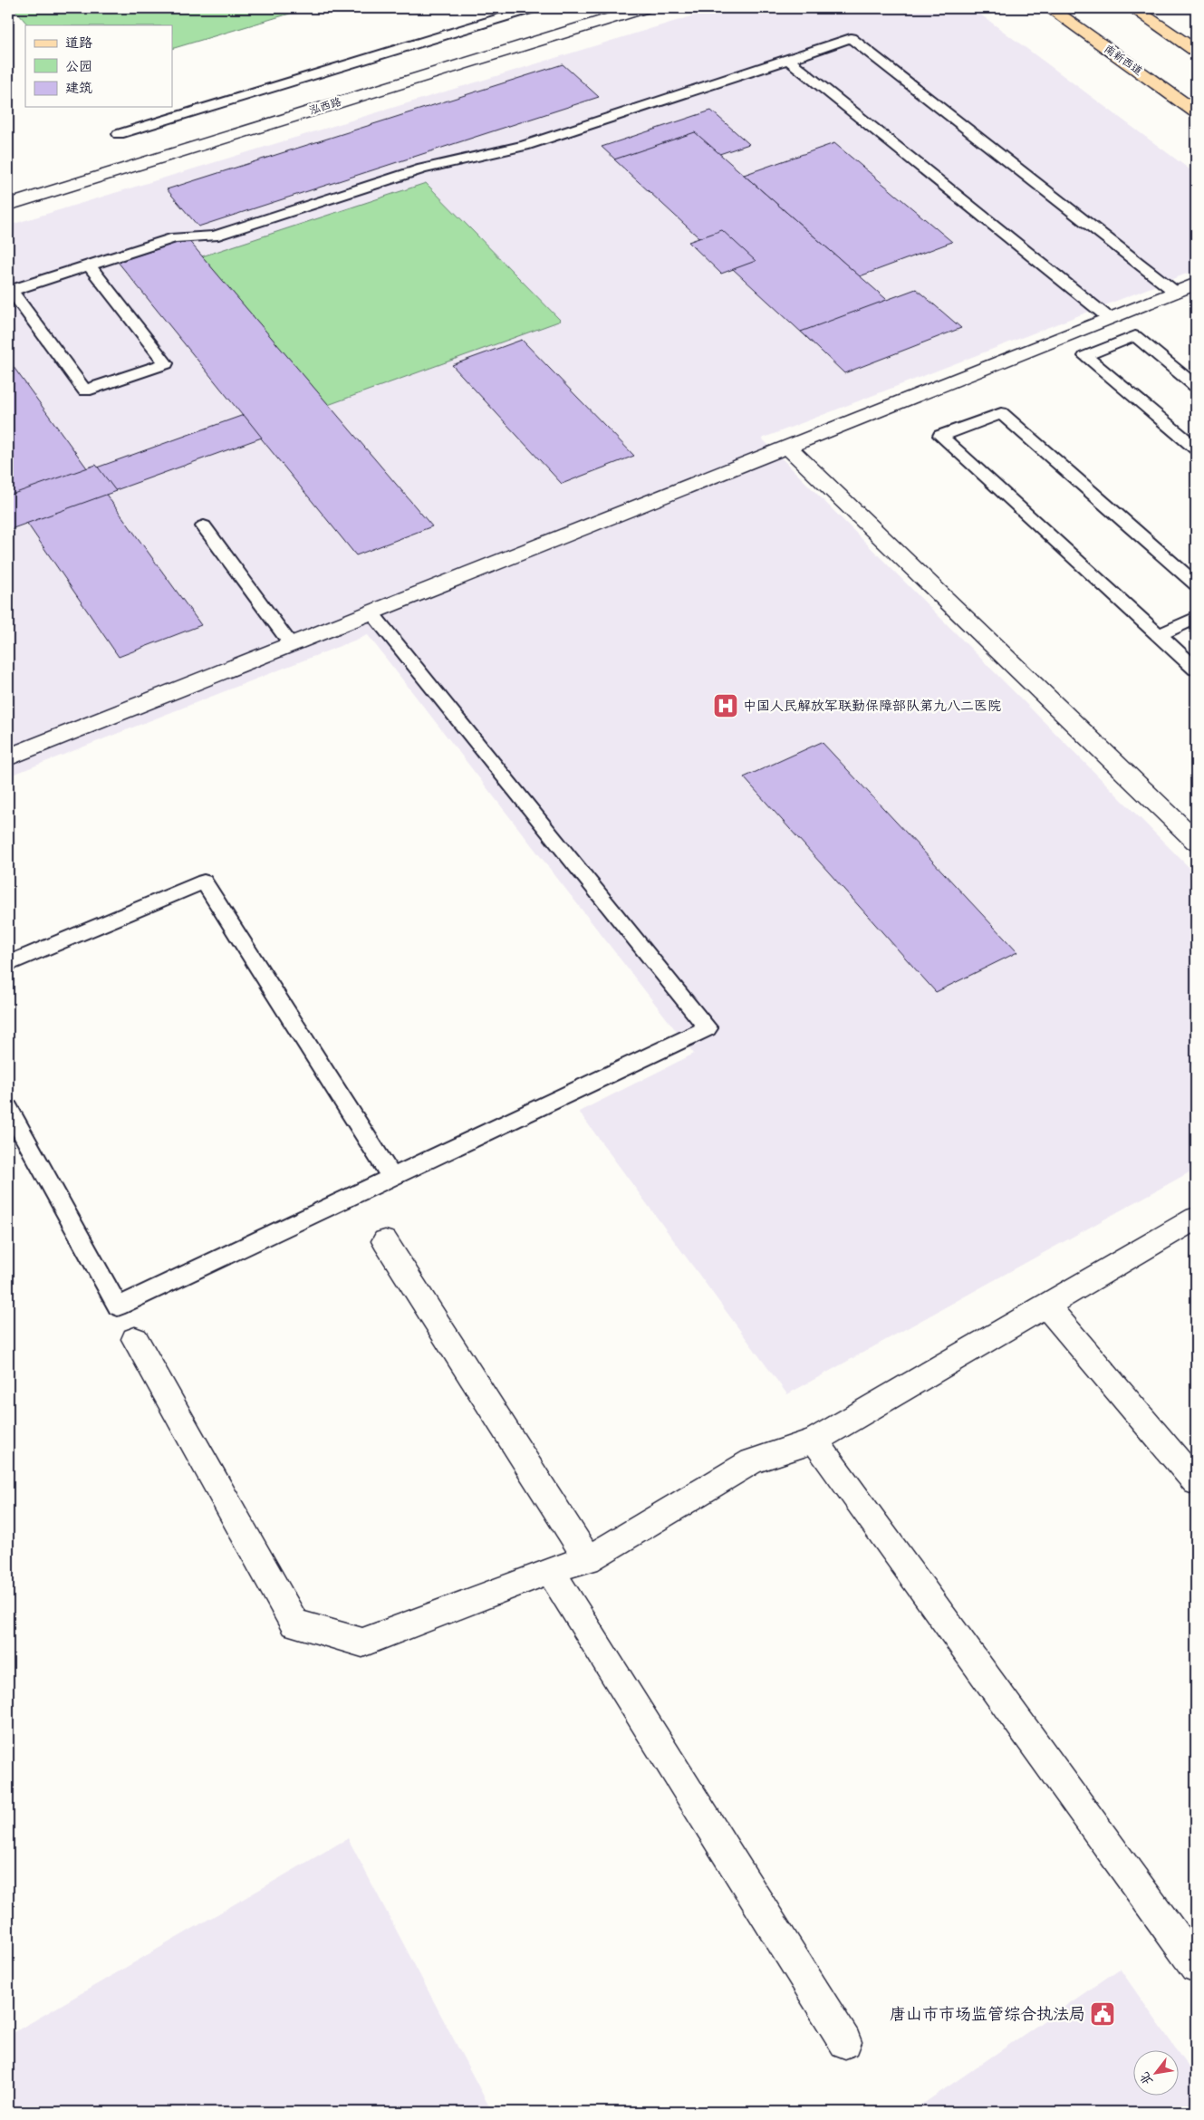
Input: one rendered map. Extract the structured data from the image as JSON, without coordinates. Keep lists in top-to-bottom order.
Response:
{
  "streets": {
    "main road": ["南新西道"],
    "street": ["泓西路"]
  },
  "places": {
    "hospital": ["中国人民解放军联勤保障部队第九八二医院"],
    "public building": ["唐山市市场监管综合执法局"]
  },
  "legend": ["道路", "公园", "建筑"],
  "north": "bottom left"
}
